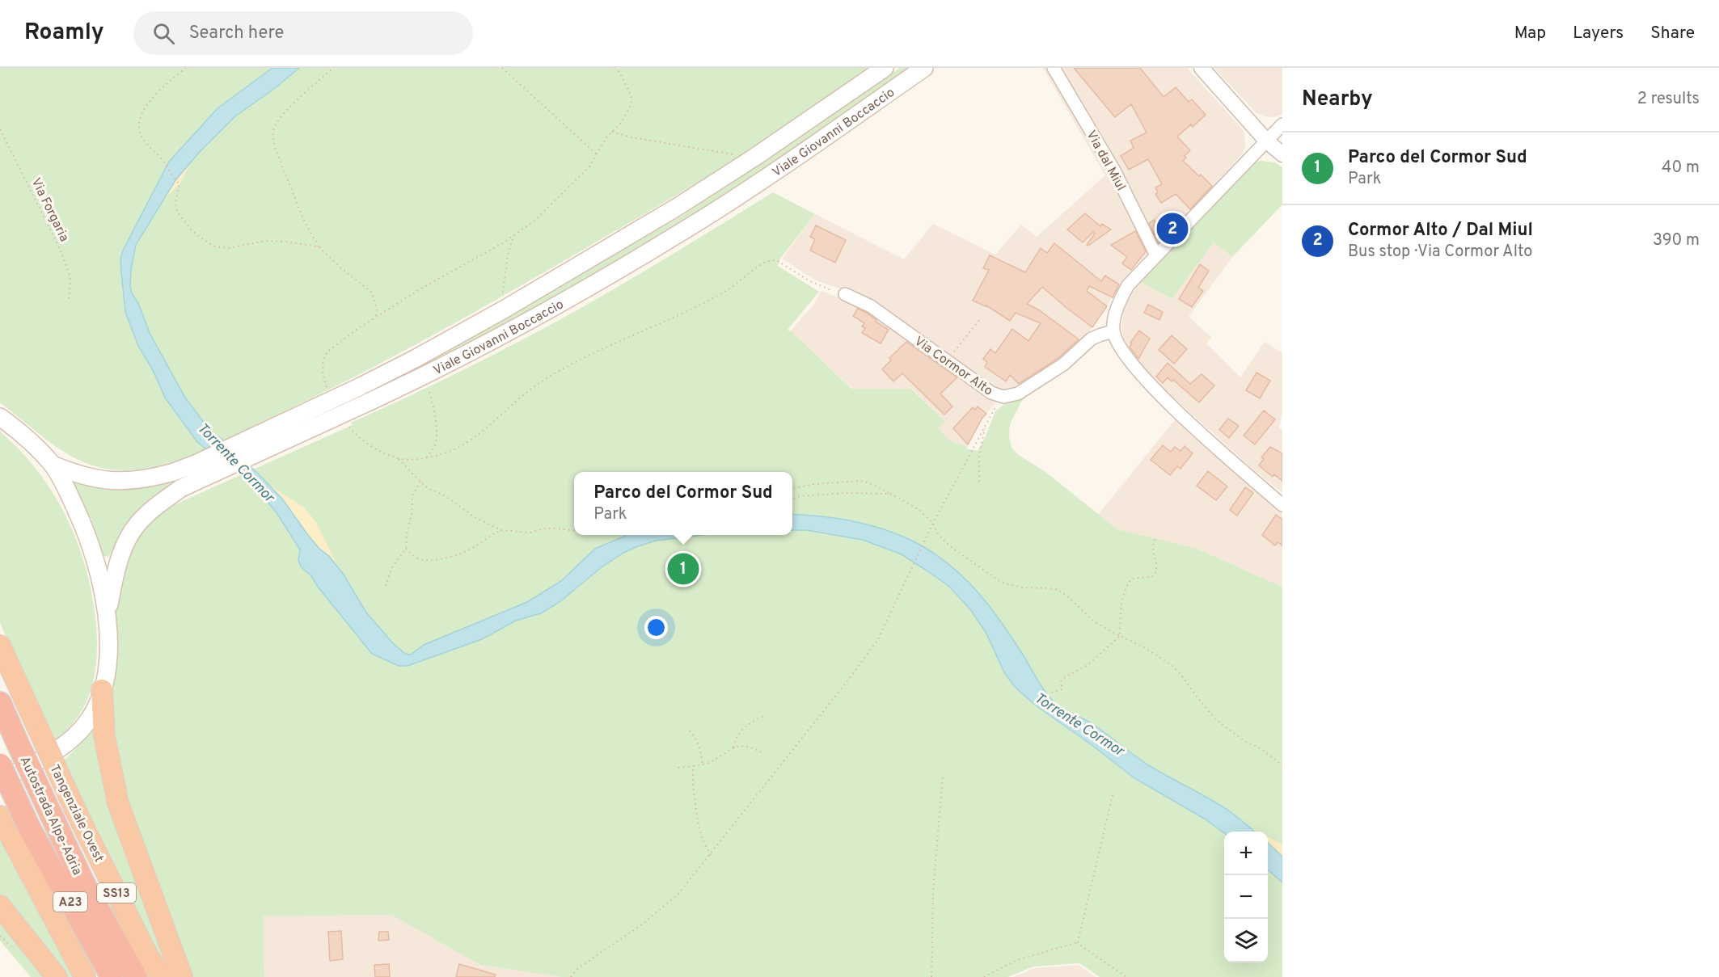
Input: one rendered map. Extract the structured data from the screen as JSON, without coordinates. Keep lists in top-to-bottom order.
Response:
{
  "streets": {
    "highway": [
      "Tangenziale Ovest",
      "Autostrada Alpe-Adria",
      "SS13",
      "A23"
    ],
    "main road": ["Viale Giovanni Boccaccio"],
    "street": ["Via dal Miul", "Via Cormor Alto"],
    "path": ["Via Forgaria"]
  },
  "water": ["Torrente Cormor"],
  "page": {
    "header": "Roamly",
    "search": "Search here",
    "nav": ["Map", "Layers", "Share"],
    "heading": ["Nearby", "2 results"],
    "list": [
      {
        "mark": "1",
        "name": "Parco del Cormor Sud",
        "note": "Park",
        "value": "40 m"
      },
      {
        "mark": "2",
        "name": "Cormor Alto / Dal Miul",
        "note": "Bus stop · Via Cormor Alto",
        "value": "390 m"
      }
    ],
    "pins": ["2", "1"],
    "popup": ["Parco del Cormor Sud", "Park"],
    "map_buttons": ["+", "−"]
  }
}
